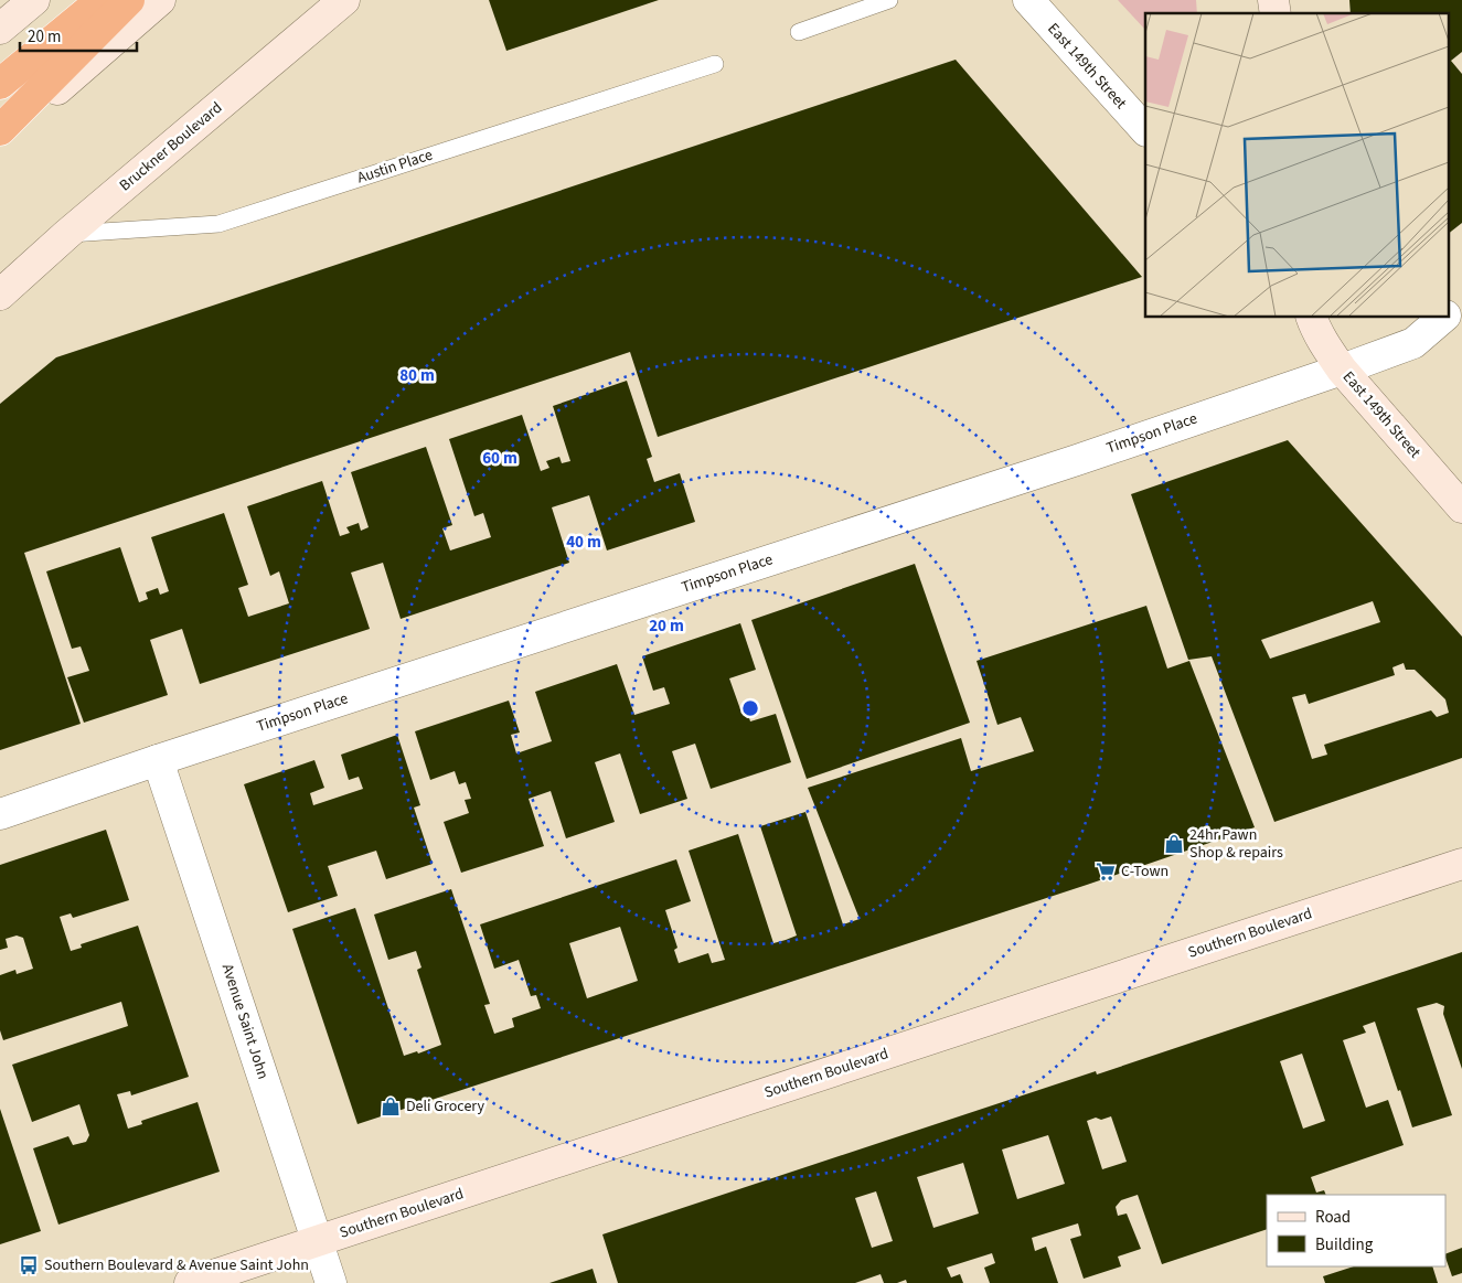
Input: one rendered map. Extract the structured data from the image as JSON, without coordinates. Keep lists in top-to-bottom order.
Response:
{
  "streets": {
    "main road": ["East 149th Street", "Bruckner Boulevard", "Southern Boulevard"],
    "street": ["Timpson Place", "Avenue Saint John"],
    "lane": ["Austin Place"]
  },
  "crossings": [
    ["East 149th Street", "Timpson Place"],
    ["Bruckner Boulevard", "Austin Place"],
    ["Timpson Place", "Avenue Saint John"],
    ["Southern Boulevard", "Avenue Saint John"]
  ],
  "places": {
    "shop": ["24hr Pawn Shop & repairs", "Deli Grocery"],
    "supermarket": ["C-Town"],
    "bus stop": ["Southern Boulevard & Avenue Saint John"]
  },
  "legend": ["Road", "Building"],
  "scale_bar": "20 m",
  "rings": [
    "80 m",
    "60 m",
    "40 m",
    "20 m"
  ]
}
